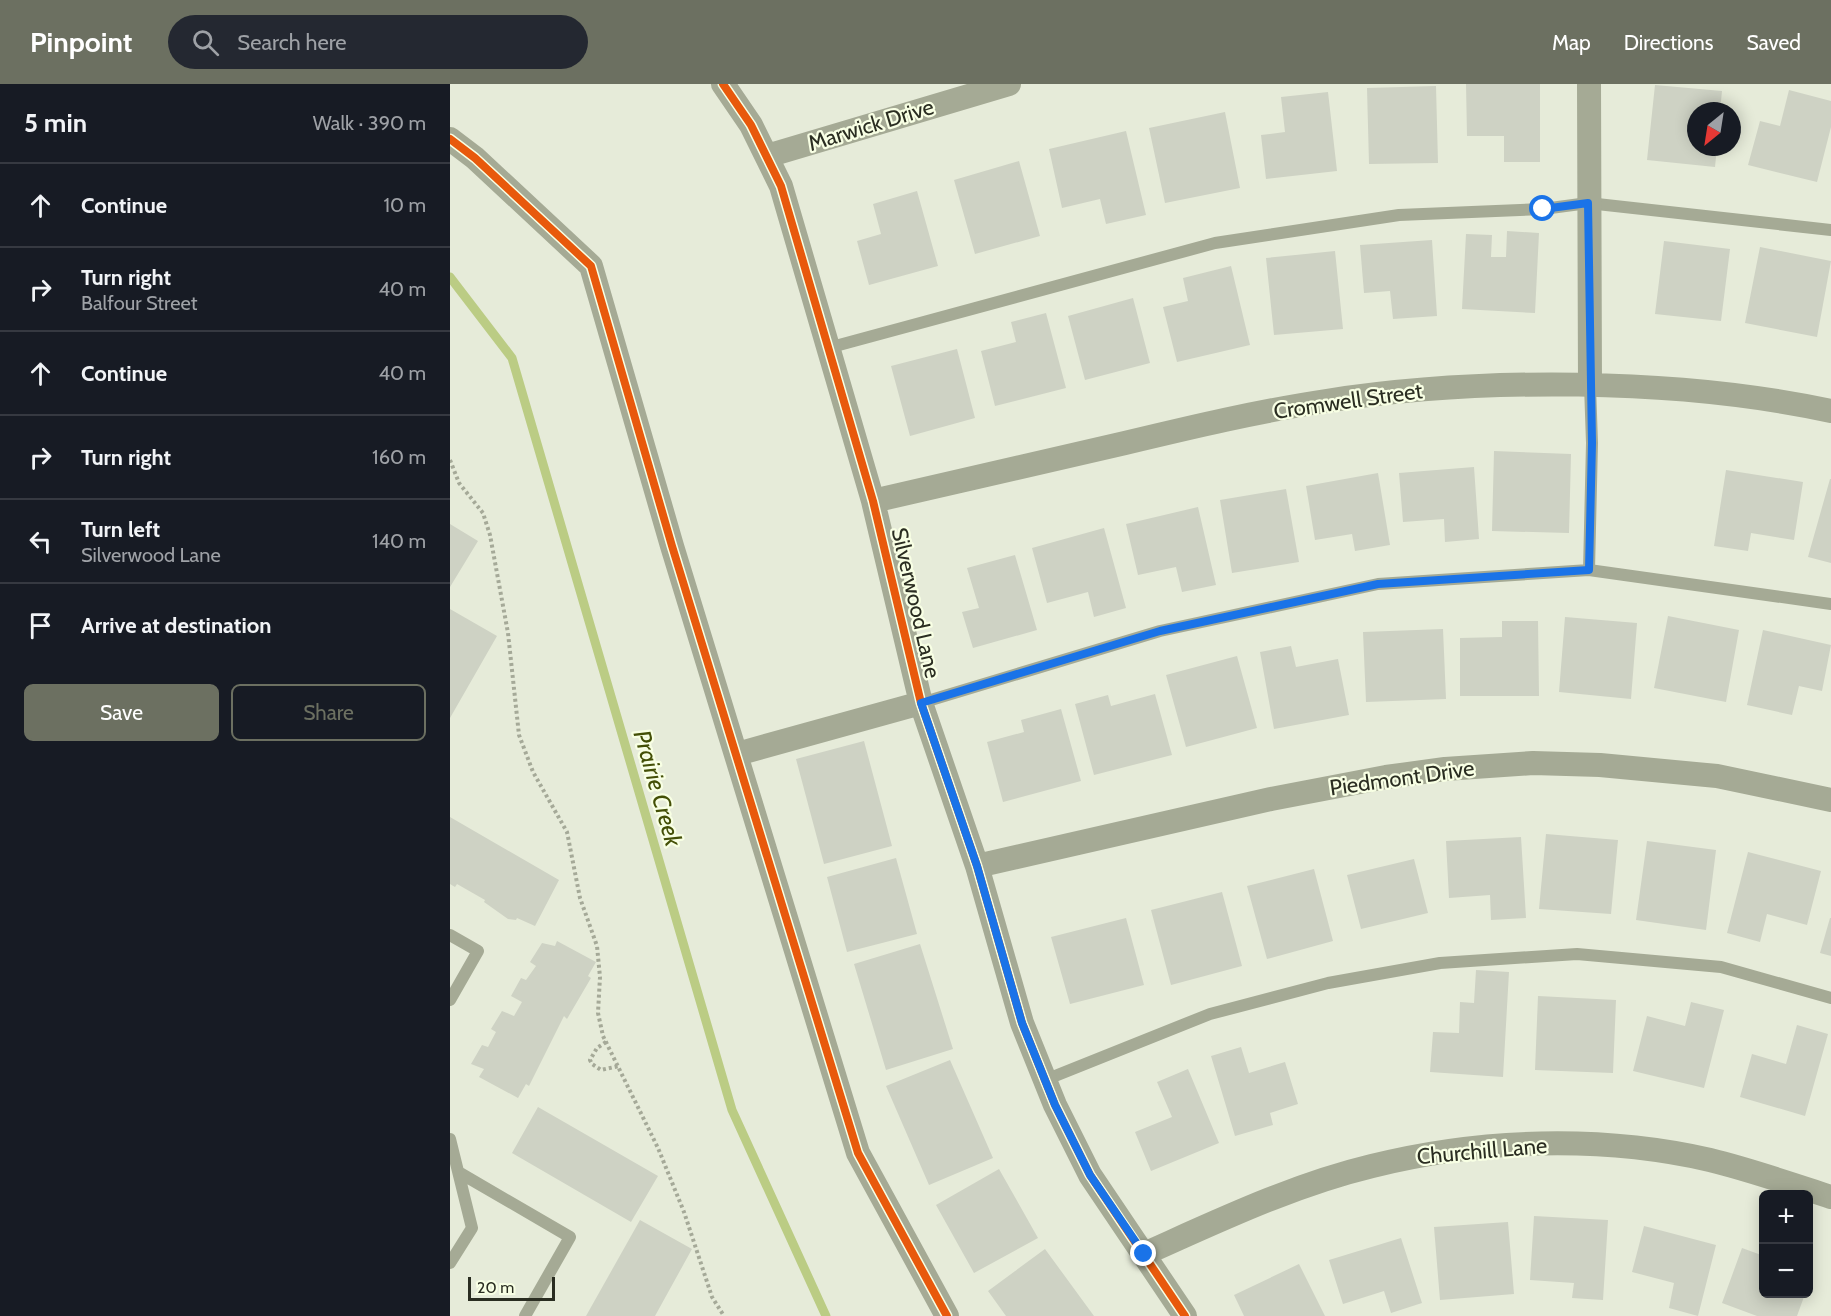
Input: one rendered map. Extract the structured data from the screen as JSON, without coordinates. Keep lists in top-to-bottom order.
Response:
{
  "streets": {
    "street": [
      "Marwick Drive",
      "Cromwell Street",
      "Silverwood Lane",
      "Piedmont Drive",
      "Churchill Lane"
    ]
  },
  "crossings": [
    ["Marwick Drive", "Silverwood Lane"],
    ["Cromwell Street", "Silverwood Lane"],
    ["Silverwood Lane", "Piedmont Drive"],
    ["Silverwood Lane", "Churchill Lane"]
  ],
  "water": ["Prairie Creek"],
  "scale_bar": "20 m",
  "north": "bottom left",
  "page": {
    "header": "Pinpoint",
    "search": "Search here",
    "nav": ["Map", "Directions", "Saved"],
    "heading": ["5 min", "Walk · 390 m"],
    "list": [
      ["Continue", "10 m"],
      ["Turn right", "Balfour Street", "40 m"],
      ["Continue", "40 m"],
      ["Turn right", "160 m"],
      ["Turn left", "Silverwood Lane", "140 m"],
      "Arrive at destination"
    ],
    "buttons": ["Save", "Share"],
    "map_buttons": ["+", "−"],
    "scale": "20 m"
  }
}
